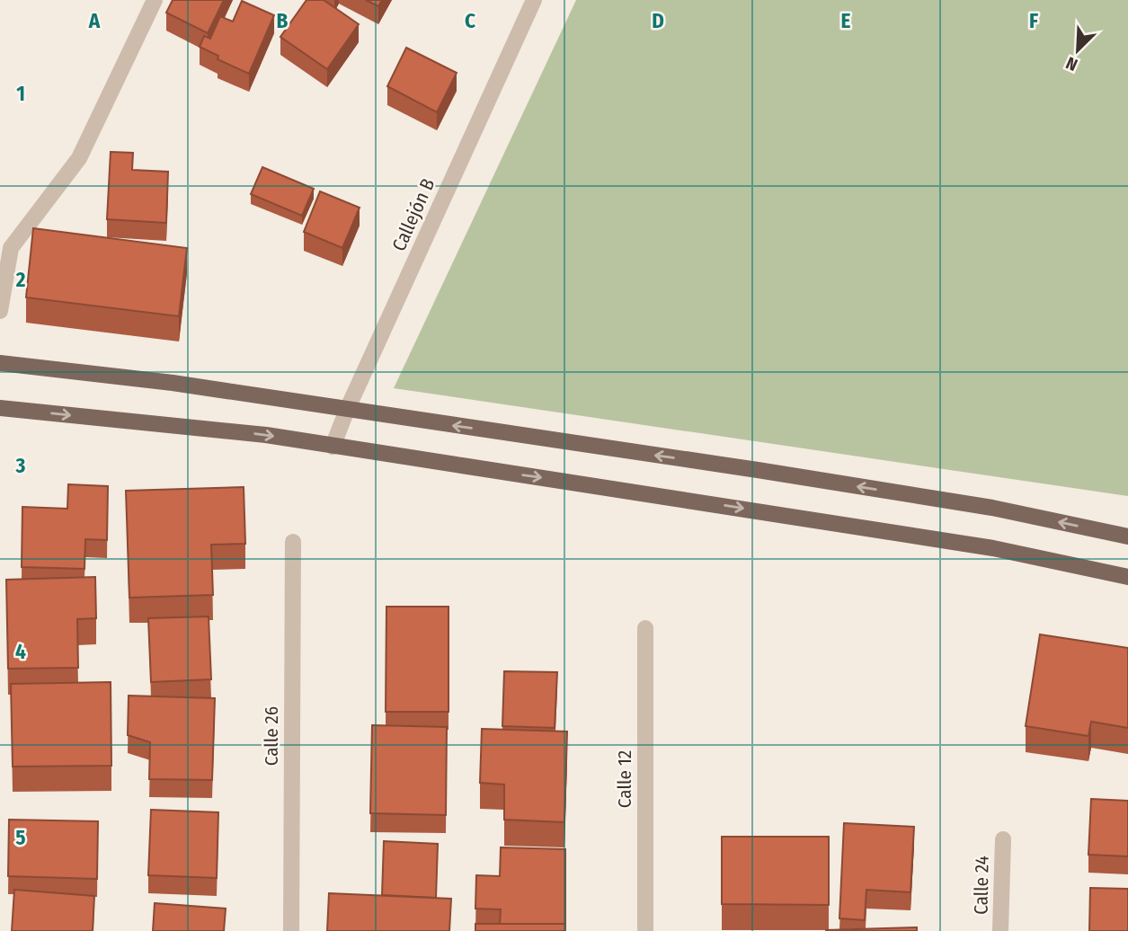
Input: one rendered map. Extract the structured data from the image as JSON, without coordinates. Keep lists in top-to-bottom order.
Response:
{
  "streets": {
    "street": [
      "Callejón B",
      "Calle 26",
      "Calle 12",
      "Calle 24"
    ]
  },
  "north": "bottom left",
  "grid": {
    "columns": [
      "A",
      "B",
      "C",
      "D",
      "E",
      "F"
    ],
    "rows": [
      "1",
      "2",
      "3",
      "4",
      "5"
    ]
  }
}
